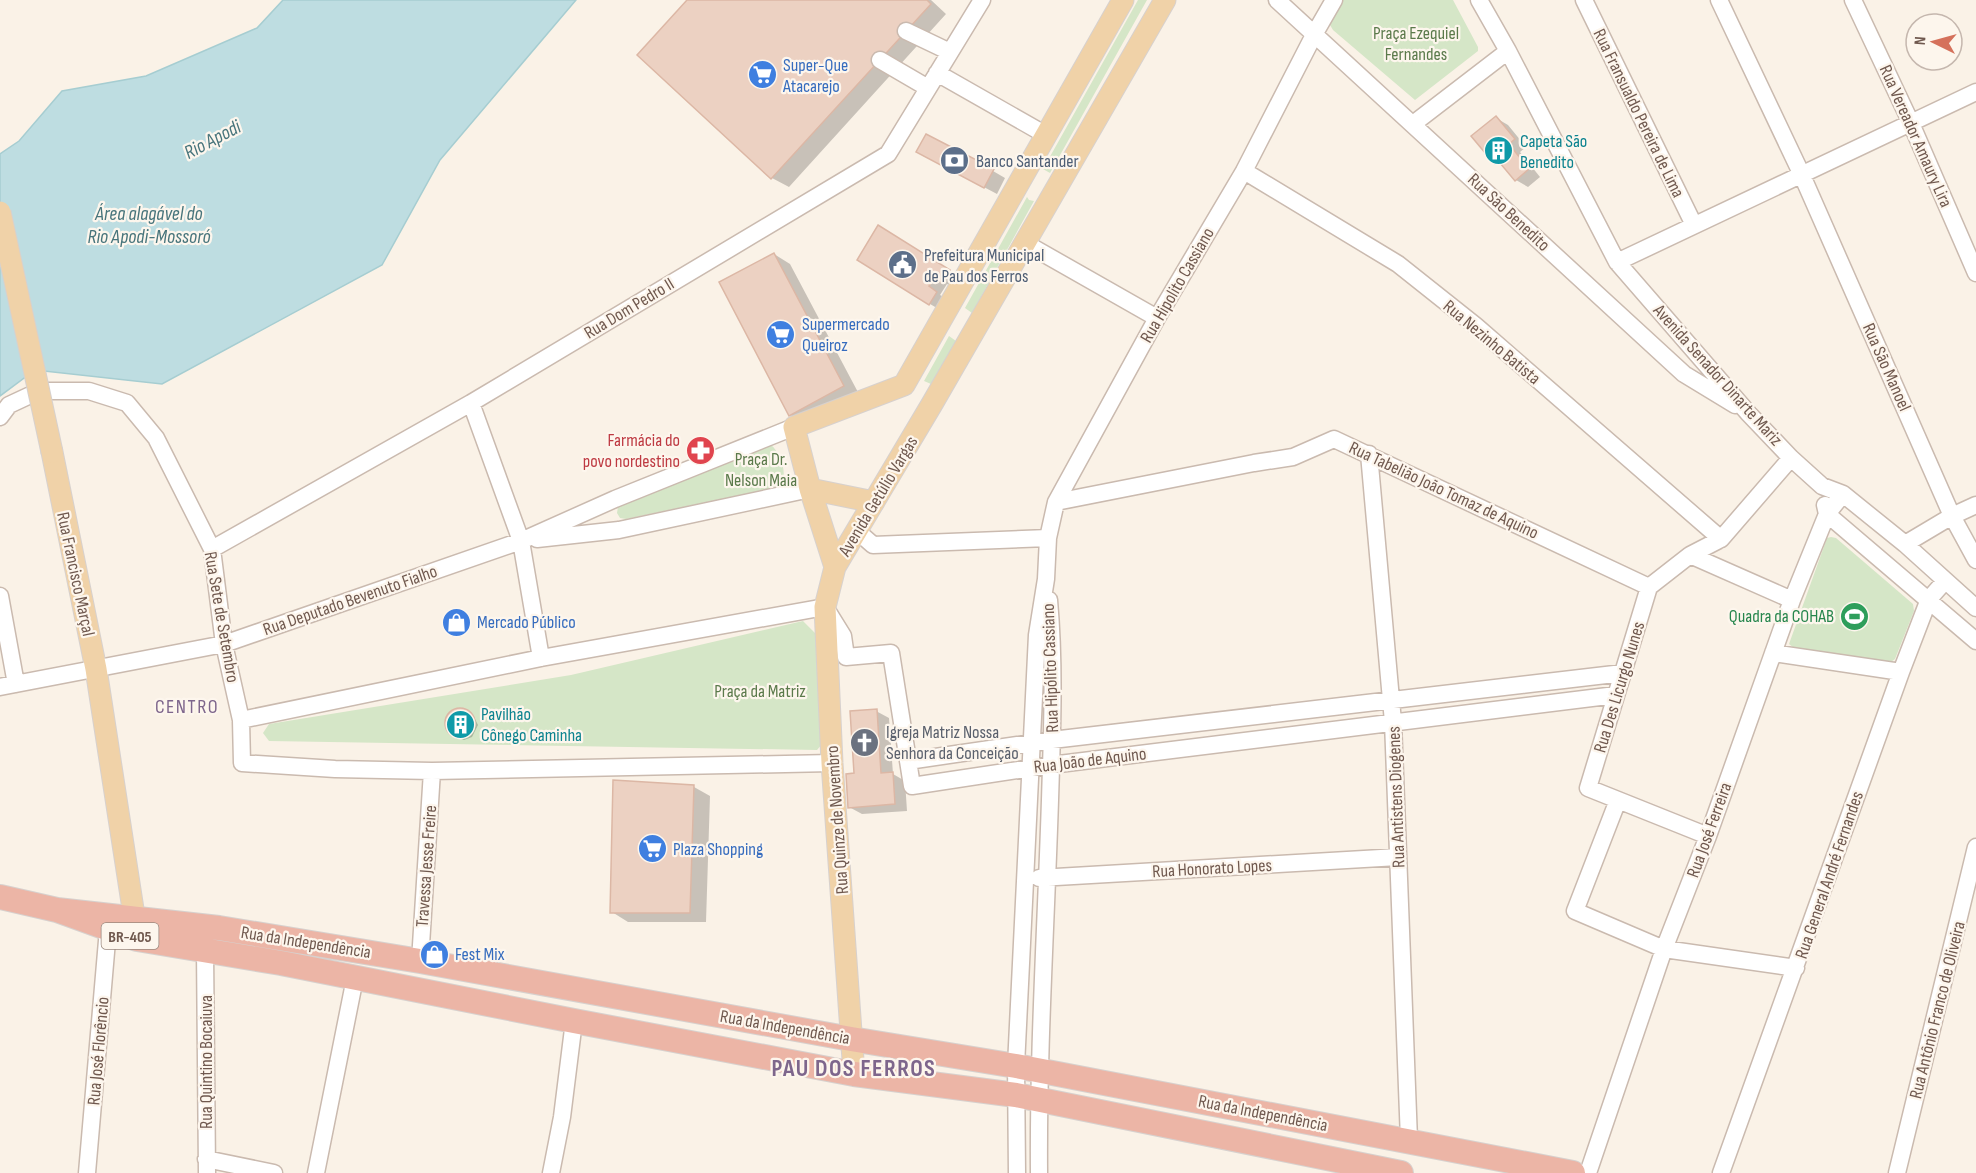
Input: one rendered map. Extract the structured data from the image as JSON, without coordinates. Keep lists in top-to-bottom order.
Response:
{
  "streets": {
    "highway": ["BR-405", "Rua da Independência"],
    "main road": ["Avenida Getúlio Vargas", "Rua Francisco Marçal", "Rua Quinze de Novembro"],
    "street": [
      "Rua Fransualdo Pereira de Lima",
      "Rua Vereador Amaury Lira",
      "Rua São Benedito",
      "Rua Hipolito Cassiano",
      "Rua Dom Pedro II",
      "Rua Nezinho Batista",
      "Rua São Manoel",
      "Avenida Senador Dinarte Mariz",
      "Rua Tabelião João Tomaz de Aquino",
      "Rua Deputado Bevenuto Fialho",
      "Rua Sete de Setembro",
      "Rua Hipólito Cassiano",
      "Rua Des Licurgo Nunes",
      "Rua João de Aquino",
      "Rua Antistens Diogenes",
      "Rua José Ferreira",
      "Travessa Jesse Freire",
      "Rua Honorato Lopes",
      "Rua General André Fernandes",
      "Rua Antônio Franco de Oliveira",
      "Rua José Florêncio",
      "Rua Quintino Bocaiuva"
    ]
  },
  "crossings": [
    ["Rua São Benedito", "Rua Hipolito Cassiano"],
    ["Rua São Benedito", "Avenida Senador Dinarte Mariz"],
    ["Rua Hipolito Cassiano", "Rua Nezinho Batista"],
    ["Rua Hipolito Cassiano", "Rua Tabelião João Tomaz de Aquino"],
    ["Rua Hipolito Cassiano", "Rua Hipólito Cassiano"],
    ["Rua Dom Pedro II", "Rua Sete de Setembro"],
    ["Avenida Senador Dinarte Mariz", "Rua José Ferreira"],
    ["Avenida Senador Dinarte Mariz", "Rua General André Fernandes"],
    ["Rua Tabelião João Tomaz de Aquino", "Rua Des Licurgo Nunes"],
    ["Rua Tabelião João Tomaz de Aquino", "Rua Antistens Diogenes"],
    ["Avenida Getúlio Vargas", "Rua Quinze de Novembro"],
    ["Rua Francisco Marçal", "Rua Deputado Bevenuto Fialho"],
    ["Rua Francisco Marçal", "Rua Sete de Setembro"],
    ["Rua Francisco Marçal", "BR-405"],
    ["Rua Francisco Marçal", "Rua da Independência"],
    ["Rua Deputado Bevenuto Fialho", "Rua Sete de Setembro"],
    ["Rua Sete de Setembro", "Travessa Jesse Freire"],
    ["Rua Hipólito Cassiano", "Rua João de Aquino"],
    ["Rua Hipólito Cassiano", "Rua Honorato Lopes"],
    ["Rua Hipólito Cassiano", "Rua da Independência"],
    ["Rua Des Licurgo Nunes", "Rua João de Aquino"],
    ["Rua João de Aquino", "Rua Antistens Diogenes"],
    ["Rua Antistens Diogenes", "Rua Honorato Lopes"],
    ["Rua Antistens Diogenes", "Rua da Independência"],
    ["Rua Quinze de Novembro", "Rua da Independência"],
    ["Travessa Jesse Freire", "Rua da Independência"],
    ["BR-405", "Rua da Independência"],
    ["BR-405", "Rua José Florêncio"],
    ["BR-405", "Rua Quintino Bocaiuva"],
    ["Rua da Independência", "Rua Quintino Bocaiuva"]
  ],
  "districts": ["CENTRO", "PAU DOS FERROS"],
  "water": ["Rio Apodi", "Área alagável do Rio Apodi-Mossoró"],
  "parks": ["Praça Ezequiel Fernandes", "Praça Dr. Nelson Maia", "Praça da Matriz"],
  "places": {
    "supermarket": ["Super-Que Atacarejo", "Supermercado Queiroz", "Plaza Shopping"],
    "building": ["Capeta São Benedito", "Pavilhão Cônego Caminha"],
    "bank": ["Banco Santander"],
    "public building": ["Prefeitura Municipal de Pau dos Ferros"],
    "pharmacy": ["Farmácia do povo nordestino"],
    "sports": ["Quadra da COHAB"],
    "shop": ["Mercado Público", "Fest Mix"],
    "church": ["Igreja Matriz Nossa Senhora da Conceição"]
  },
  "north": "left"
}
